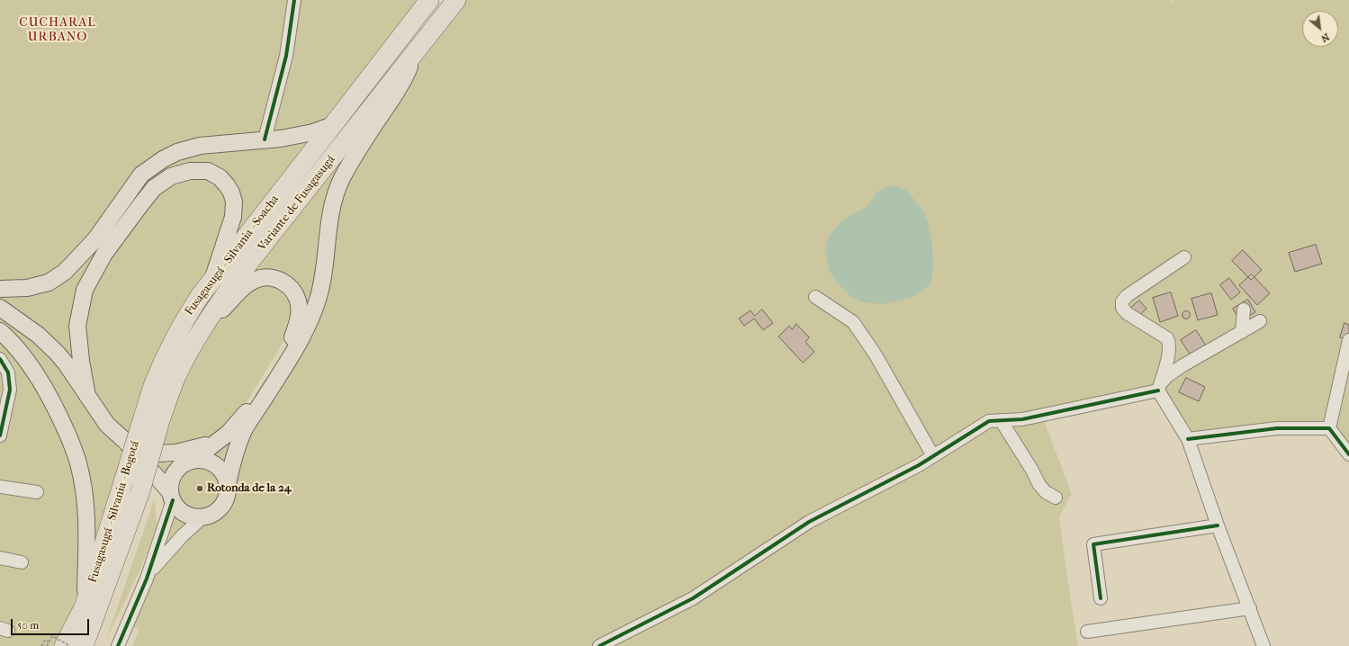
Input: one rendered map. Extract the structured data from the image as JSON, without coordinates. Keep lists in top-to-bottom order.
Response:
{
  "streets": {
    "highway": ["Variante de Fusagasugá", "Fusagasugá - Silvania - Soacha", "Fusagasugá - Silvania - Bogotá"]
  },
  "crossings": [
    ["Variante de Fusagasugá", "Fusagasugá - Silvania - Soacha"],
    ["Variante de Fusagasugá", "Fusagasugá - Silvania - Bogotá"],
    ["Fusagasugá - Silvania - Soacha", "Fusagasugá - Silvania - Bogotá"]
  ],
  "districts": ["CUCHARAL URBANO"],
  "places": ["Rotonda de la 24"],
  "scale_bar": "50 m",
  "north": "bottom right"
}
